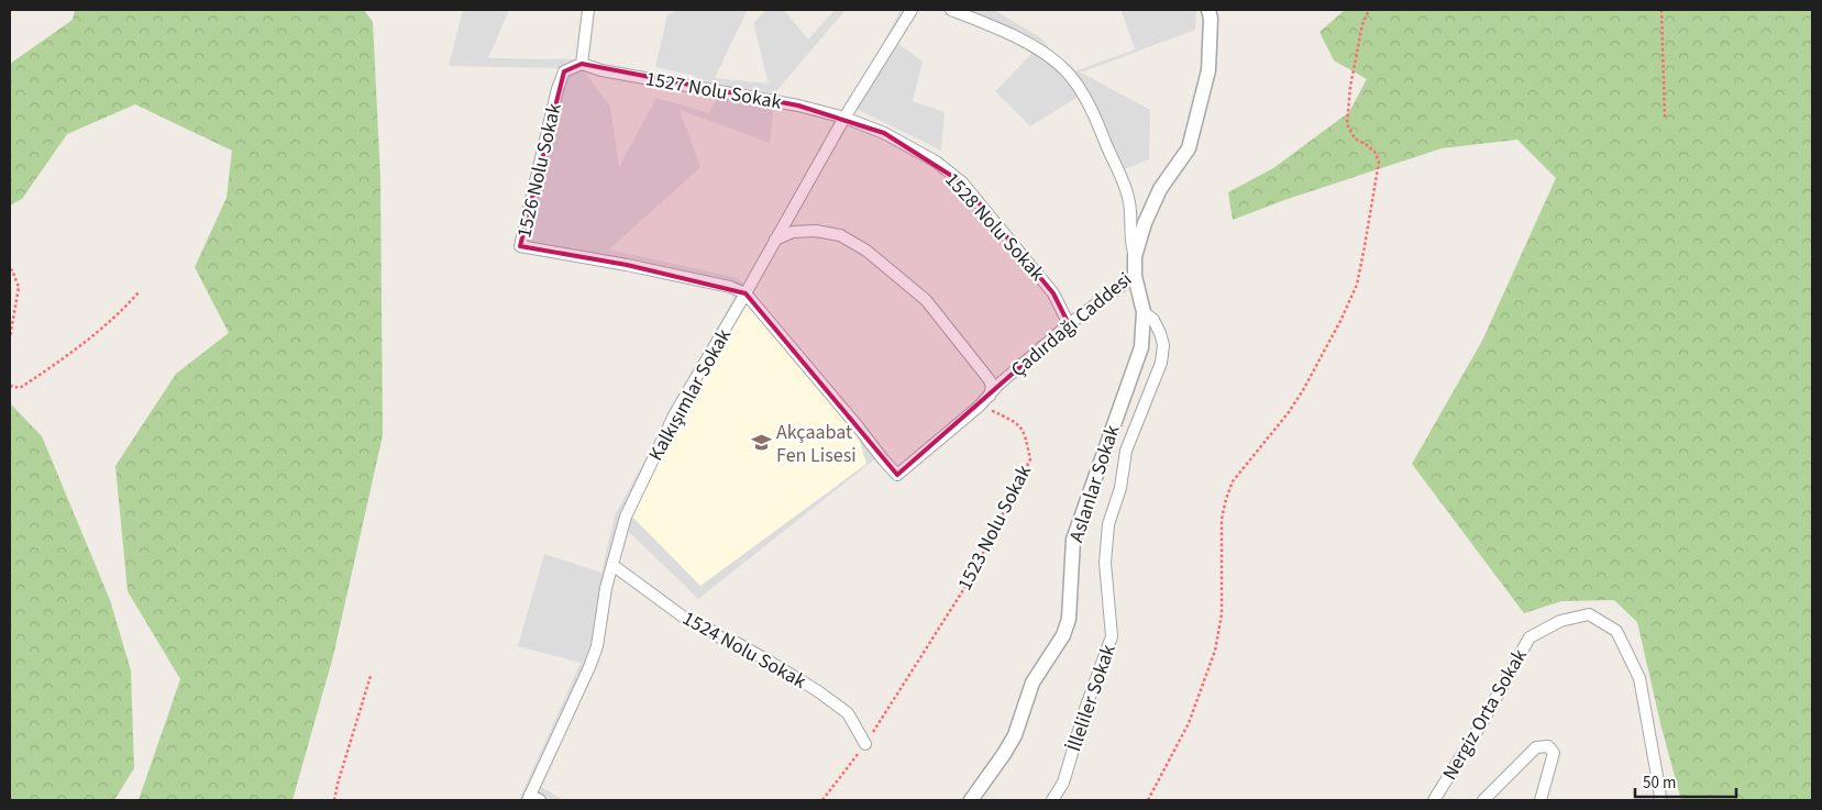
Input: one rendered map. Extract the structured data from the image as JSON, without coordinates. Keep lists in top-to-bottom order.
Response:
{
  "streets": {
    "street": [
      "1527 Nolu Sokak",
      "1526 Nolu Sokak",
      "1528 Nolu Sokak",
      "Çadırdağı Caddesi",
      "Kalkışımlar Sokak",
      "Aslanlar Sokak",
      "1524 Nolu Sokak",
      "İlleliler Sokak",
      "Nergiz Orta Sokak"
    ],
    "path": ["1523 Nolu Sokak"]
  },
  "crossings": [
    ["1527 Nolu Sokak", "1526 Nolu Sokak"],
    ["1527 Nolu Sokak", "1528 Nolu Sokak"],
    ["1527 Nolu Sokak", "Kalkışımlar Sokak"],
    ["1526 Nolu Sokak", "Çadırdağı Caddesi"],
    ["1526 Nolu Sokak", "Kalkışımlar Sokak"],
    ["1528 Nolu Sokak", "Çadırdağı Caddesi"],
    ["1528 Nolu Sokak", "Kalkışımlar Sokak"],
    ["Çadırdağı Caddesi", "Kalkışımlar Sokak"],
    ["Çadırdağı Caddesi", "Aslanlar Sokak"],
    ["Çadırdağı Caddesi", "1523 Nolu Sokak"],
    ["Kalkışımlar Sokak", "1524 Nolu Sokak"],
    ["Aslanlar Sokak", "İlleliler Sokak"],
    ["1523 Nolu Sokak", "1524 Nolu Sokak"]
  ],
  "places": {
    "school or university": ["Akçaabat Fen Lisesi"]
  },
  "scale_bar": "50 m"
}
